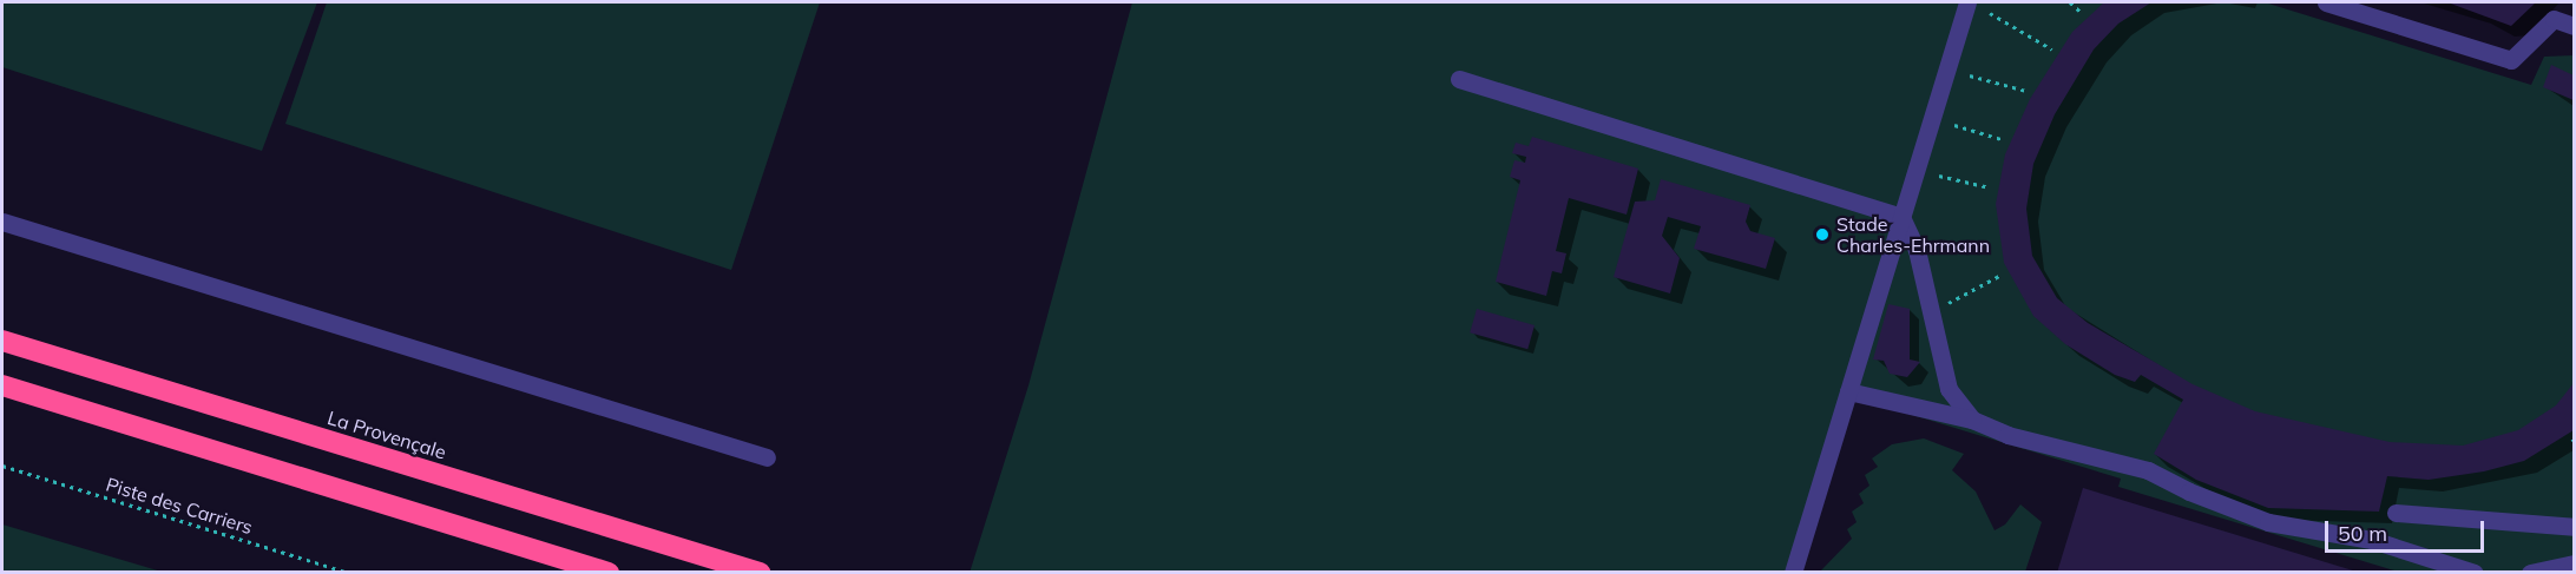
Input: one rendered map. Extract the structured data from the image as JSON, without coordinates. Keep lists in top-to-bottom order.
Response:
{
  "streets": {
    "highway": ["La Provençale"],
    "path": ["Piste des Carriers"]
  },
  "places": ["Stade Charles-Ehrmann"],
  "scale_bar": "50 m"
}
